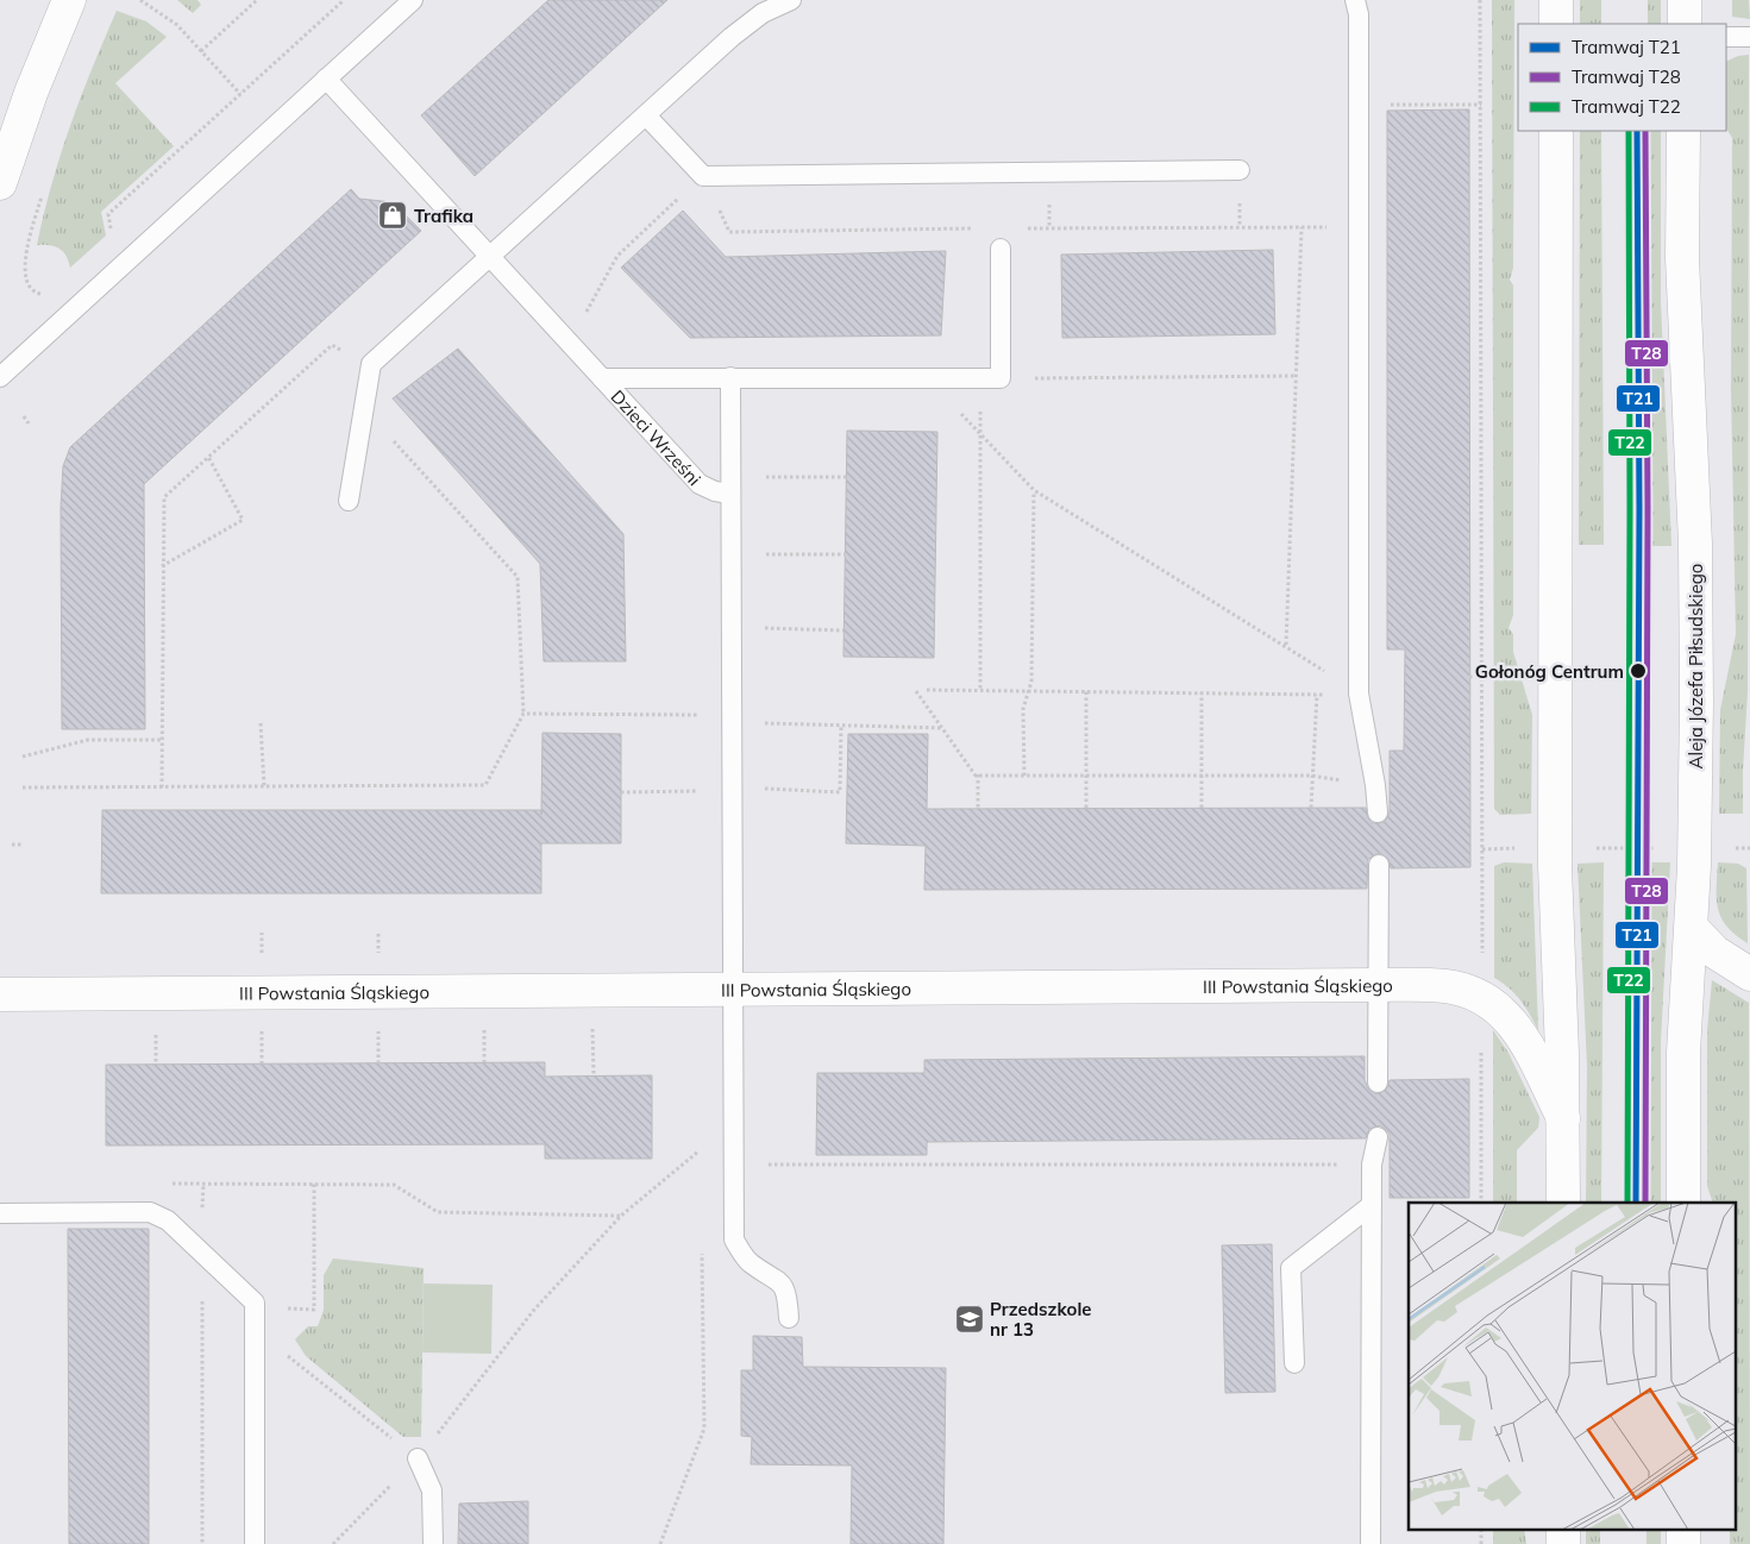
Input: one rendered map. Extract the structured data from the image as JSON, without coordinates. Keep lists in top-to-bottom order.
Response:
{
  "streets": {
    "street": ["Aleja Józefa Piłsudskiego", "III Powstania Śląskiego"],
    "lane": ["Dzieci Wrześni"]
  },
  "places": {
    "shop": ["Trafika"],
    "other": ["Gołonóg Centrum"],
    "school or university": ["Przedszkole nr 13"]
  },
  "lines": ["tram line T21", "tram line T28", "tram line T22"],
  "legend": ["Tramwaj T21", "Tramwaj T28", "Tramwaj T22"]
}
